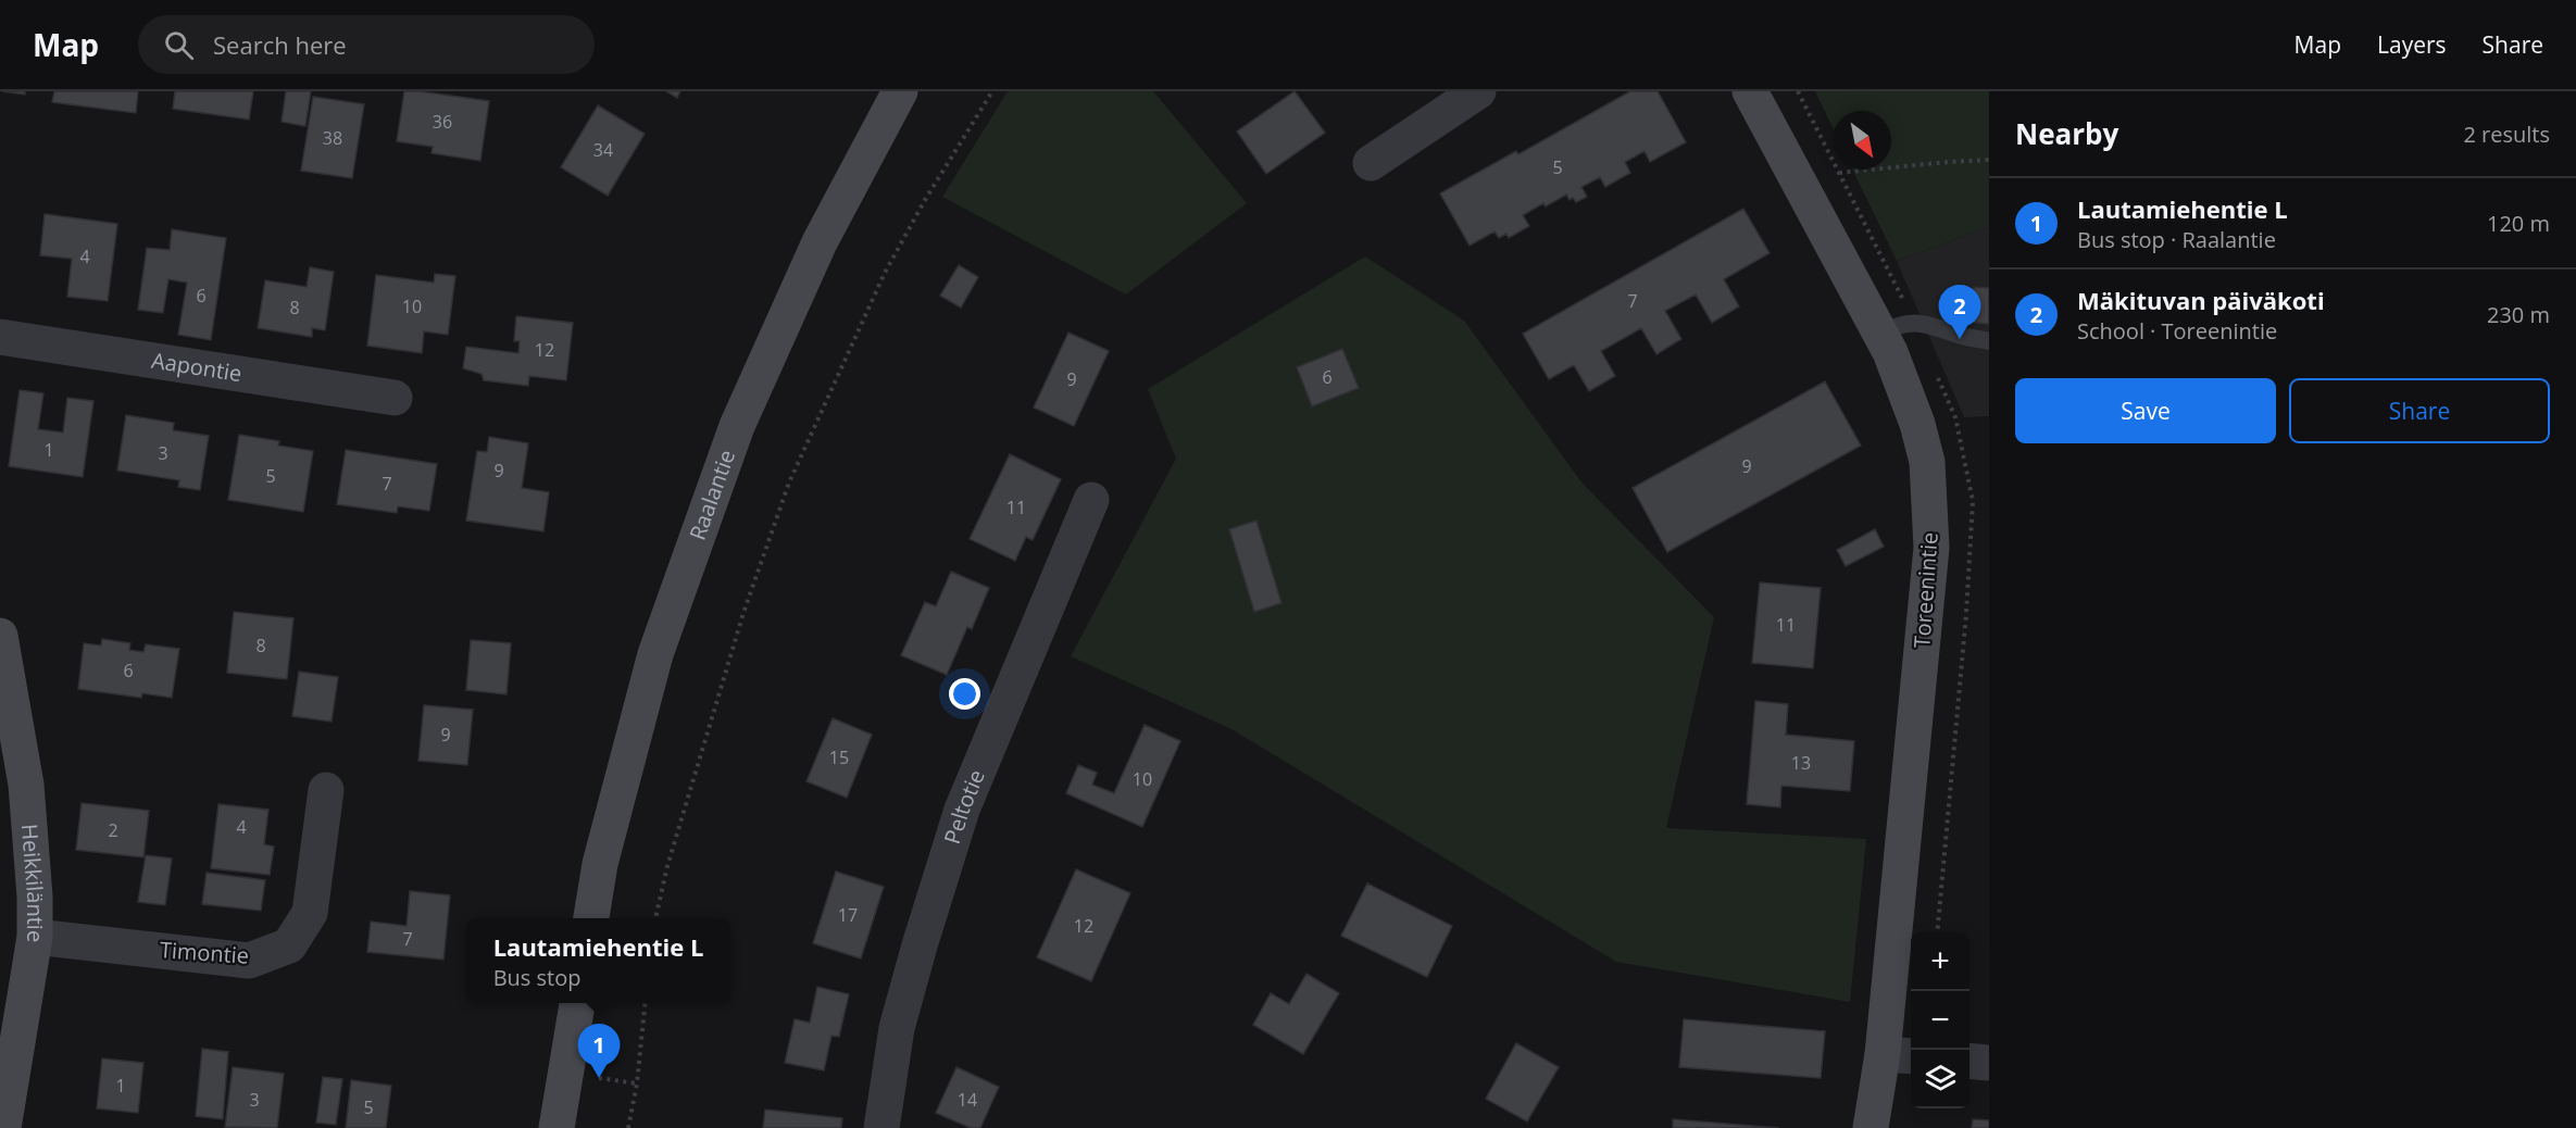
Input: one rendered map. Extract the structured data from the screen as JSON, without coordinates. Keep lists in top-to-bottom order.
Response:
{
  "streets": {
    "street": [
      "Aapontie",
      "Raalantie",
      "Toreenintie",
      "Peltotie",
      "Heikkiläntie",
      "Timontie"
    ]
  },
  "crossings": [
    ["Heikkiläntie", "Timontie"]
  ],
  "house_numbers": [
    "36",
    "38",
    "34",
    "5",
    "4",
    "6",
    "7",
    "10",
    "8",
    "12",
    "6",
    "9",
    "1",
    "3",
    "9",
    "9",
    "5",
    "7",
    "11",
    "11",
    "8",
    "6",
    "9",
    "15",
    "13",
    "10",
    "4",
    "2",
    "17",
    "12",
    "7",
    "1",
    "3",
    "14",
    "5"
  ],
  "north": "bottom right",
  "page": {
    "header": "Map",
    "search": "Search here",
    "nav": ["Map", "Layers", "Share"],
    "heading": ["Nearby", "2 results"],
    "list": [
      {
        "mark": "1",
        "name": "Lautamiehentie L",
        "note": "Bus stop · Raalantie",
        "value": "120 m"
      },
      {
        "mark": "2",
        "name": "Mäkituvan päiväkoti",
        "note": "School · Toreenintie",
        "value": "230 m"
      }
    ],
    "pins": ["2", "1"],
    "buttons": ["Save", "Share"],
    "popup": ["Lautamiehentie L", "Bus stop"],
    "map_buttons": ["+", "−"]
  }
}
